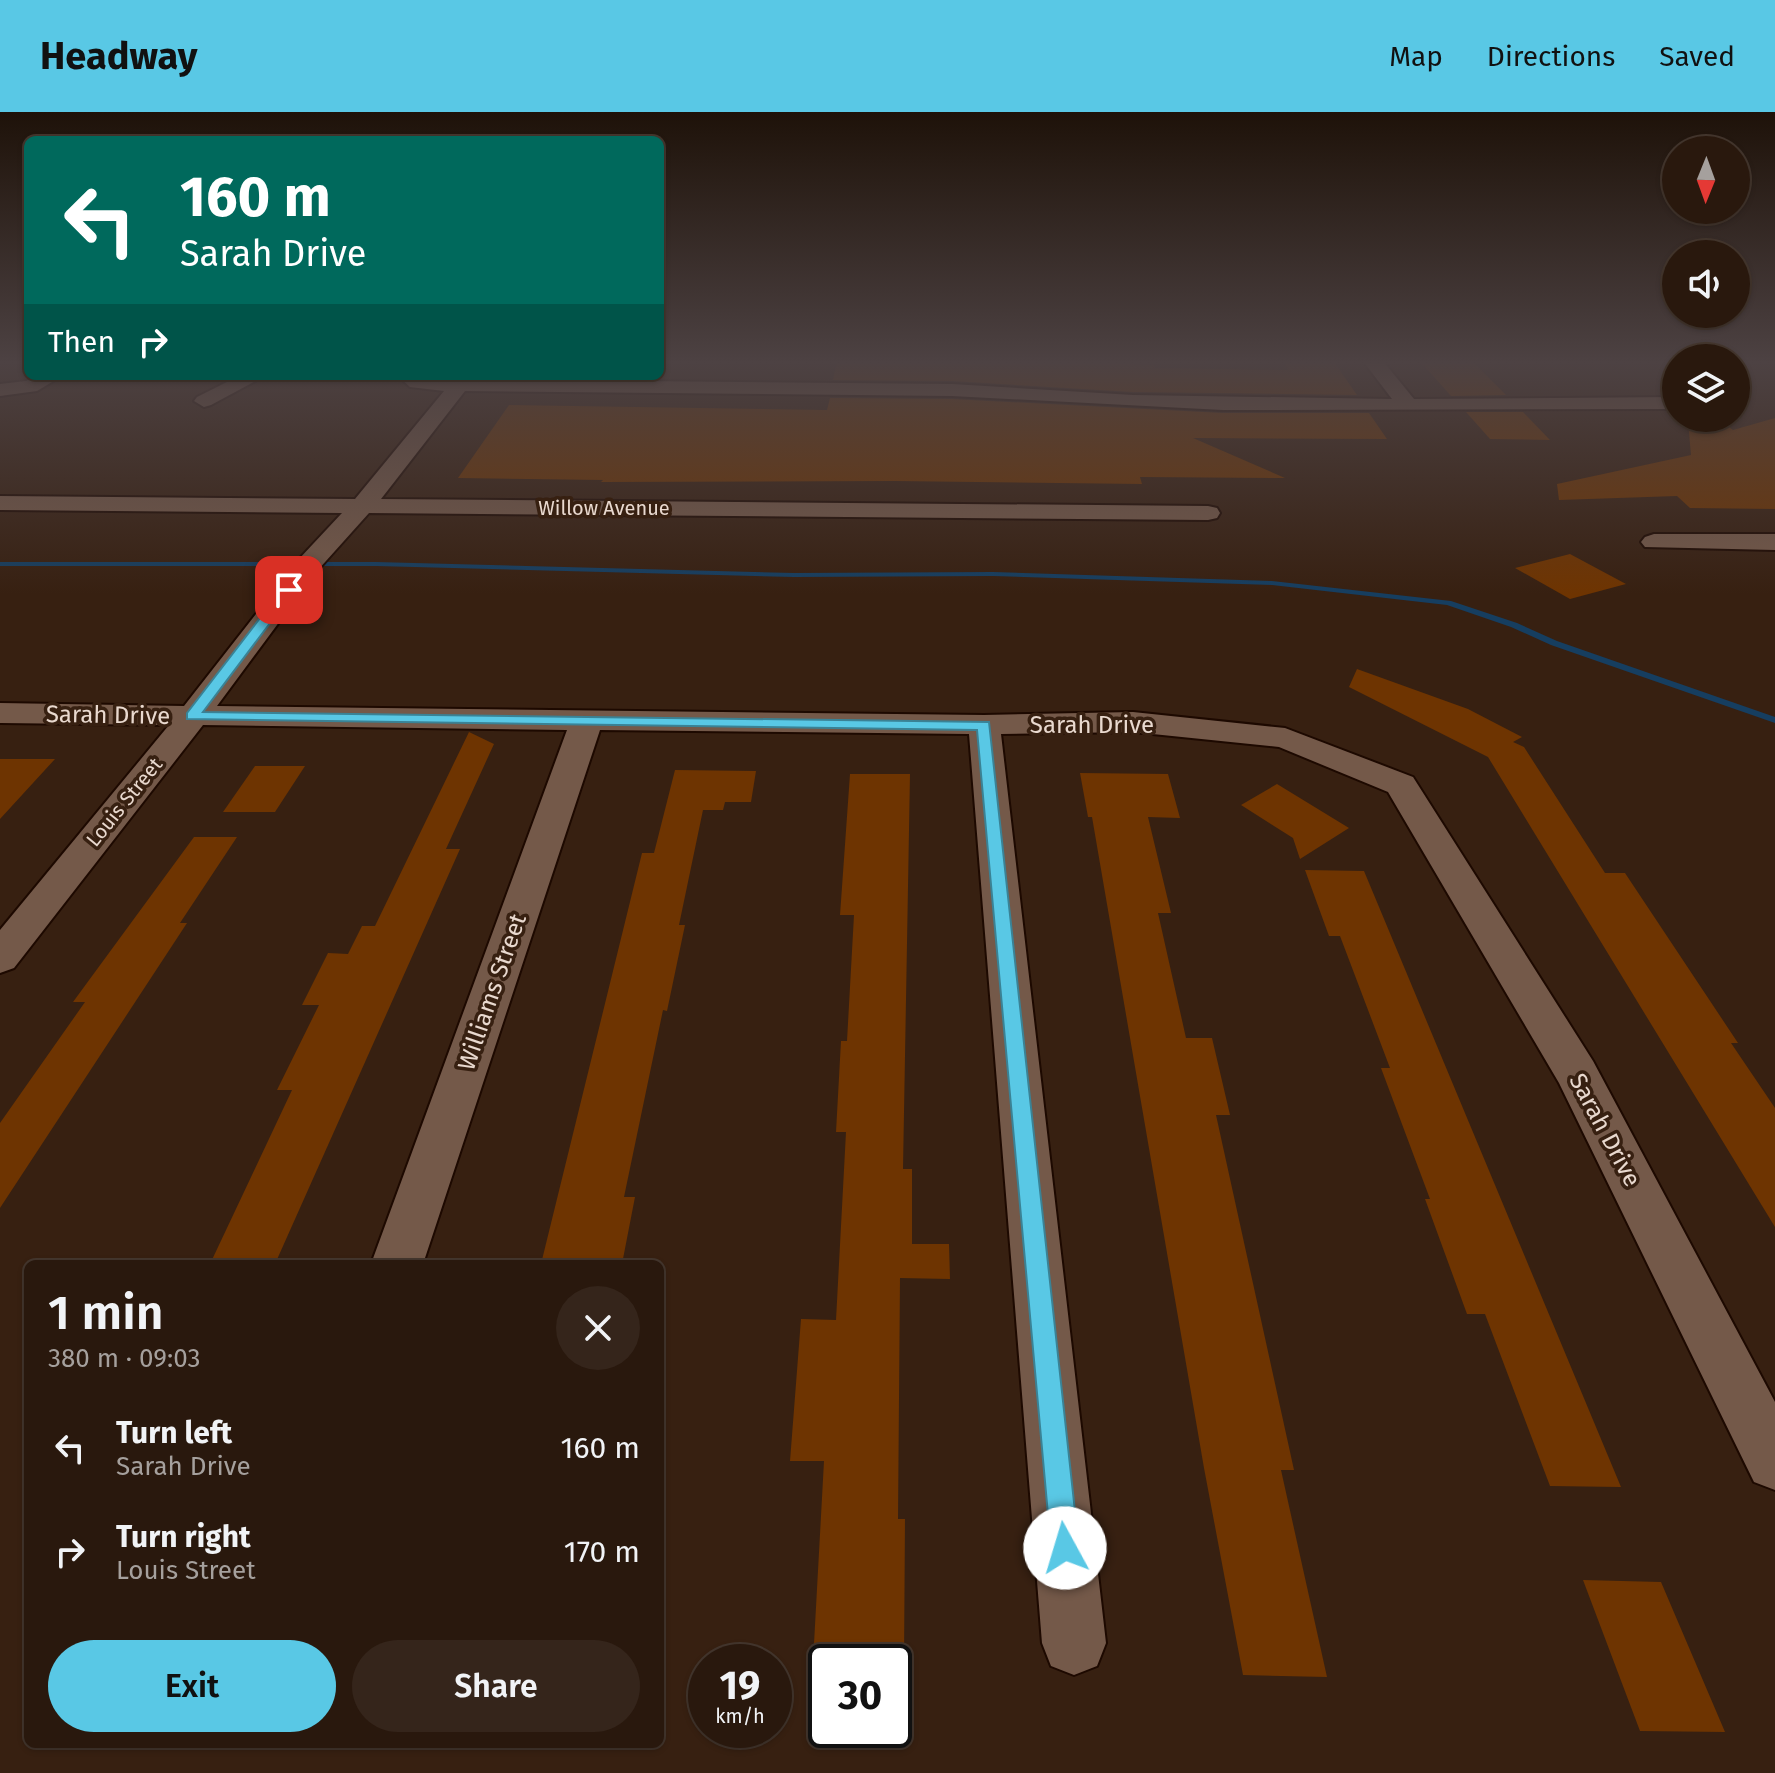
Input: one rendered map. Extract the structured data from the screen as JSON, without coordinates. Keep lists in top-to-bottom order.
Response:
{
  "streets": {
    "street": [
      "Willow Avenue",
      "Sarah Drive",
      "Louis Street",
      "Williams Street"
    ]
  },
  "crossings": [
    ["Willow Avenue", "Louis Street"],
    ["Sarah Drive", "Louis Street"],
    ["Sarah Drive", "Williams Street"]
  ],
  "north": "bottom",
  "page": {
    "header": "Headway",
    "nav": ["Map", "Directions", "Saved"],
    "turn": ["160 m", "Sarah Drive"],
    "then": "Then",
    "heading": ["1 min", "380 m · 09:03"],
    "list": [
      {
        "name": "Turn left",
        "note": "Sarah Drive",
        "value": "160 m"
      },
      {
        "name": "Turn right",
        "note": "Louis Street",
        "value": "170 m"
      }
    ],
    "buttons": ["Exit", "Share"],
    "speed": "19 km/h",
    "limit": "30"
  }
}
